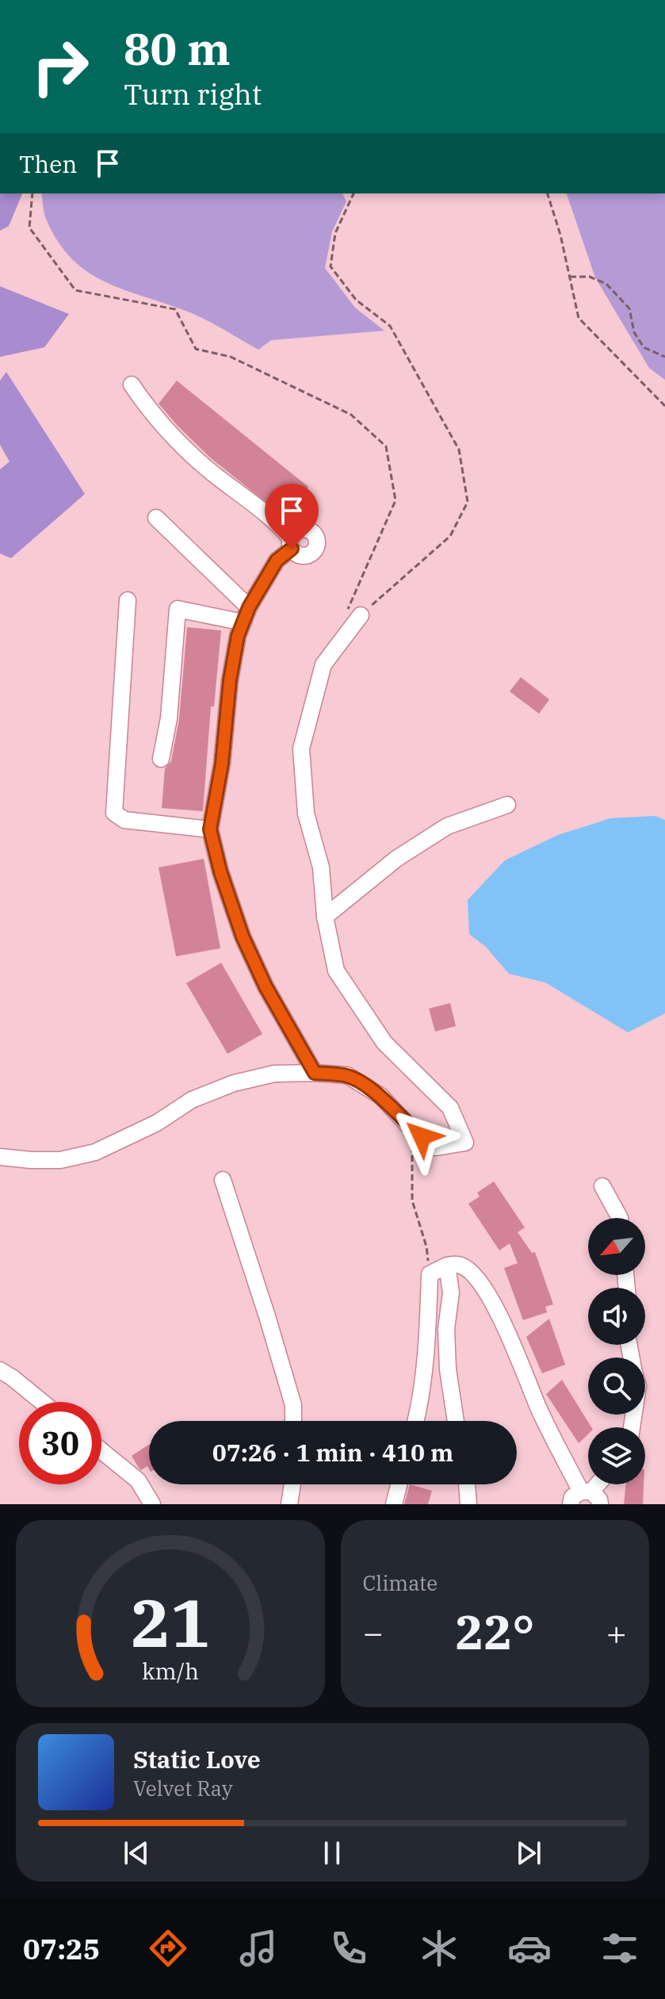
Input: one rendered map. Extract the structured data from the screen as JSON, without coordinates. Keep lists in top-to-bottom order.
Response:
{
  "north": "bottom left",
  "page": {
    "turn": ["80 m", "Turn right"],
    "then": "Then",
    "limit": "30",
    "trip": "07:26 · 1 min · 410 m",
    "tile": "Climate",
    "heat": ["−", "22°", "+"],
    "song": ["Static Love", "Velvet Ray"],
    "tabs": "07:25",
    "gauge": ["21", "km/h"]
  }
}
